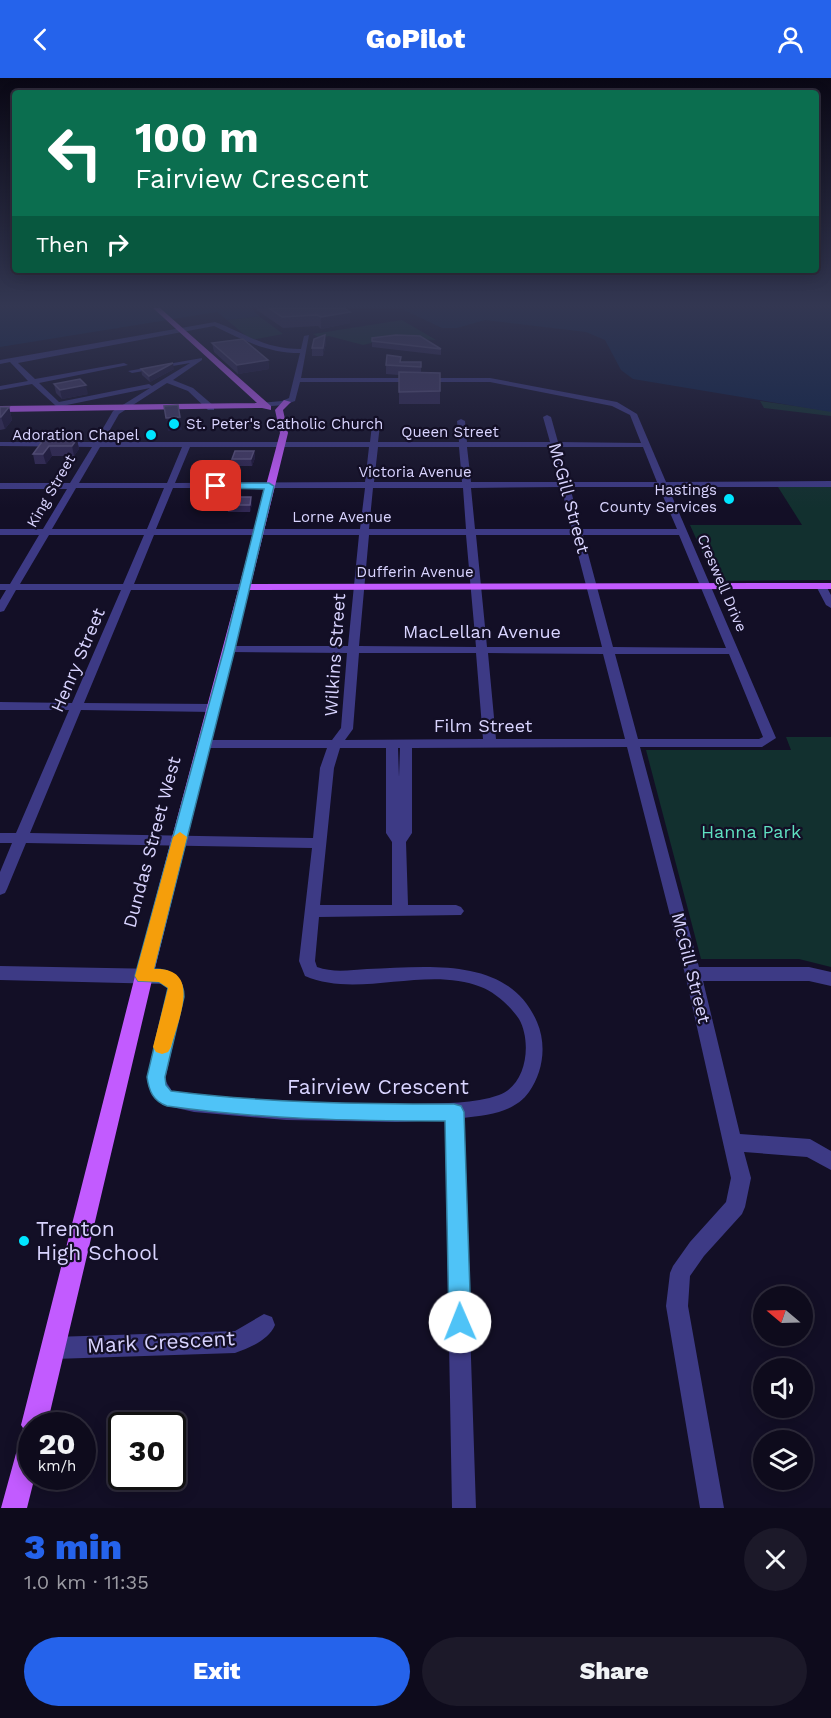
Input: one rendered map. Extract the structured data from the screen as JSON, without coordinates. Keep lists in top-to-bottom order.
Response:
{
  "streets": {
    "main road": ["Dufferin Avenue", "Dundas Street West"],
    "street": [
      "Queen Street",
      "Victoria Avenue",
      "King Street",
      "McGill Street",
      "Lorne Avenue",
      "Creswell Drive",
      "MacLellan Avenue",
      "Wilkins Street",
      "Henry Street",
      "Film Street",
      "Fairview Crescent",
      "Mark Crescent"
    ]
  },
  "crossings": [
    ["Queen Street", "King Street"],
    ["Queen Street", "McGill Street"],
    ["Queen Street", "Creswell Drive"],
    ["Queen Street", "Wilkins Street"],
    ["Queen Street", "Henry Street"],
    ["Queen Street", "Dundas Street West"],
    ["Victoria Avenue", "King Street"],
    ["Victoria Avenue", "McGill Street"],
    ["Victoria Avenue", "Creswell Drive"],
    ["Victoria Avenue", "Wilkins Street"],
    ["Victoria Avenue", "Henry Street"],
    ["Victoria Avenue", "Dundas Street West"],
    ["King Street", "Lorne Avenue"],
    ["King Street", "Dufferin Avenue"],
    ["McGill Street", "Lorne Avenue"],
    ["McGill Street", "Dufferin Avenue"],
    ["McGill Street", "MacLellan Avenue"],
    ["McGill Street", "Film Street"],
    ["Lorne Avenue", "Creswell Drive"],
    ["Lorne Avenue", "Wilkins Street"],
    ["Lorne Avenue", "Henry Street"],
    ["Lorne Avenue", "Dundas Street West"],
    ["Dufferin Avenue", "Creswell Drive"],
    ["Dufferin Avenue", "Wilkins Street"],
    ["Dufferin Avenue", "Henry Street"],
    ["Dufferin Avenue", "Dundas Street West"],
    ["Creswell Drive", "MacLellan Avenue"],
    ["Creswell Drive", "Film Street"],
    ["MacLellan Avenue", "Wilkins Street"],
    ["MacLellan Avenue", "Dundas Street West"],
    ["Wilkins Street", "Film Street"],
    ["Wilkins Street", "Fairview Crescent"],
    ["Film Street", "Dundas Street West"],
    ["Dundas Street West", "Fairview Crescent"],
    ["Dundas Street West", "Mark Crescent"]
  ],
  "parks": ["Hanna Park"],
  "places": [
    "St. Peter's Catholic Church",
    "Adoration Chapel",
    "Hastings County Services",
    "Trenton High School"
  ],
  "north": "left",
  "page": {
    "header": "GoPilot",
    "turn": ["100 m", "Fairview Crescent"],
    "then": "Then",
    "speed": "20 km/h",
    "limit": "30",
    "heading": ["3 min", "1.0 km · 11:35"],
    "buttons": ["Exit", "Share"]
  }
}
